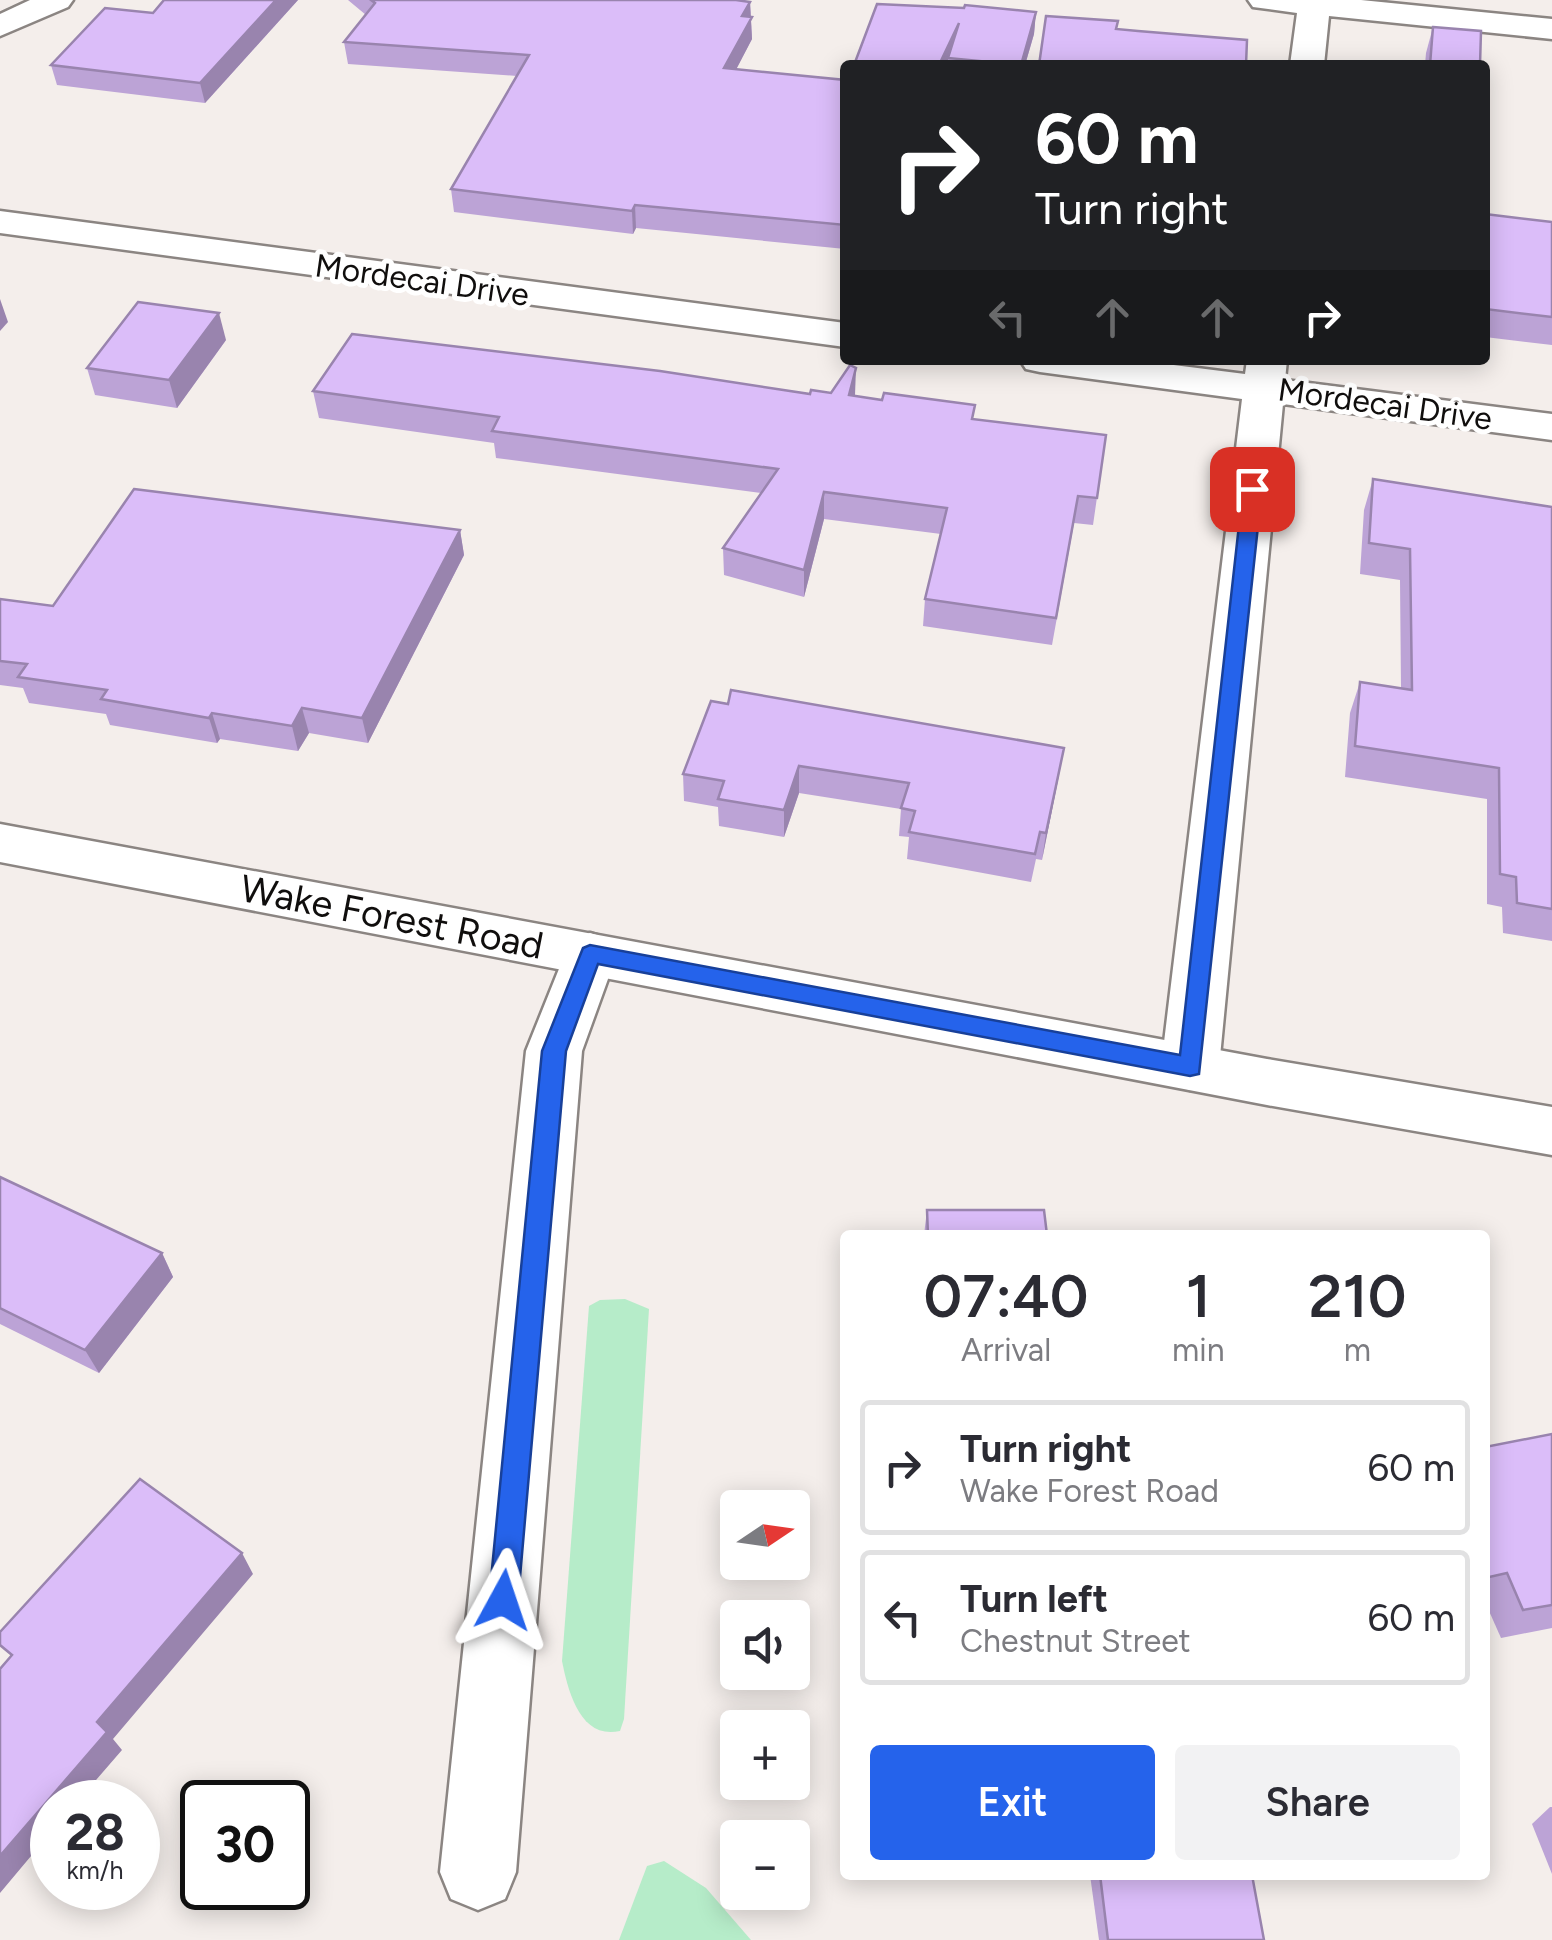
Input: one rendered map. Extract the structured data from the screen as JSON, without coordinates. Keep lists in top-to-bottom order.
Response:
{
  "streets": {
    "street": ["Mordecai Drive", "Wake Forest Road"]
  },
  "north": "right",
  "page": {
    "turn": ["60 m", "Turn right"],
    "eta": [
      "07:40",
      "Arrival",
      "1",
      "min",
      "210",
      "m"
    ],
    "list": [
      {
        "name": "Turn right",
        "note": "Wake Forest Road",
        "value": "60 m"
      },
      {
        "name": "Turn left",
        "note": "Chestnut Street",
        "value": "60 m"
      }
    ],
    "map_buttons": ["+", "−"],
    "buttons": ["Exit", "Share"],
    "speed": "28 km/h",
    "limit": "30"
  }
}
